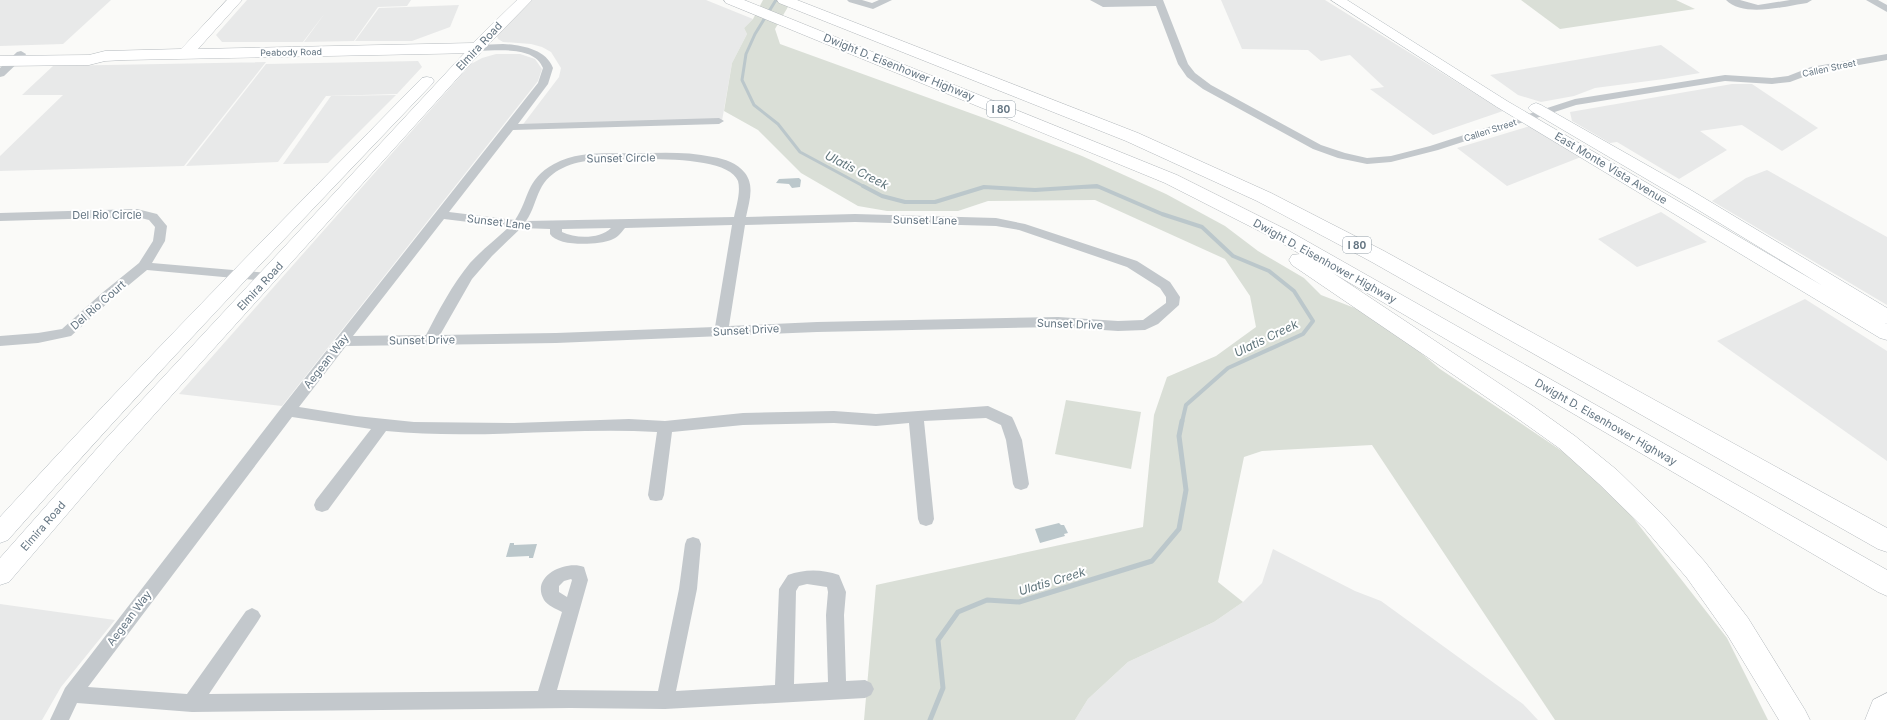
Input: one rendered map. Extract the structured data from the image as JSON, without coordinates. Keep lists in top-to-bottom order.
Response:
{
  "streets": {
    "main road": [
      "Elmira Road",
      "Peabody Road",
      "Dwight D. Eisenhower Highway",
      "I 80",
      "East Monte Vista Avenue"
    ],
    "street": [
      "Callen Street",
      "Sunset Circle",
      "Del Rio Circle",
      "Sunset Lane",
      "Del Rio Court",
      "Sunset Drive",
      "Aegean Way"
    ]
  },
  "crossings": [
    ["Elmira Road", "Peabody Road"],
    ["Elmira Road", "Aegean Way"],
    ["Peabody Road", "Aegean Way"],
    ["Callen Street", "East Monte Vista Avenue"],
    ["Sunset Circle", "Sunset Lane"],
    ["Sunset Circle", "Sunset Drive"],
    ["Del Rio Circle", "Del Rio Court"],
    ["Sunset Lane", "Sunset Drive"],
    ["Sunset Lane", "Aegean Way"],
    ["Sunset Drive", "Aegean Way"]
  ],
  "water": ["Ulatis Creek"]
}
